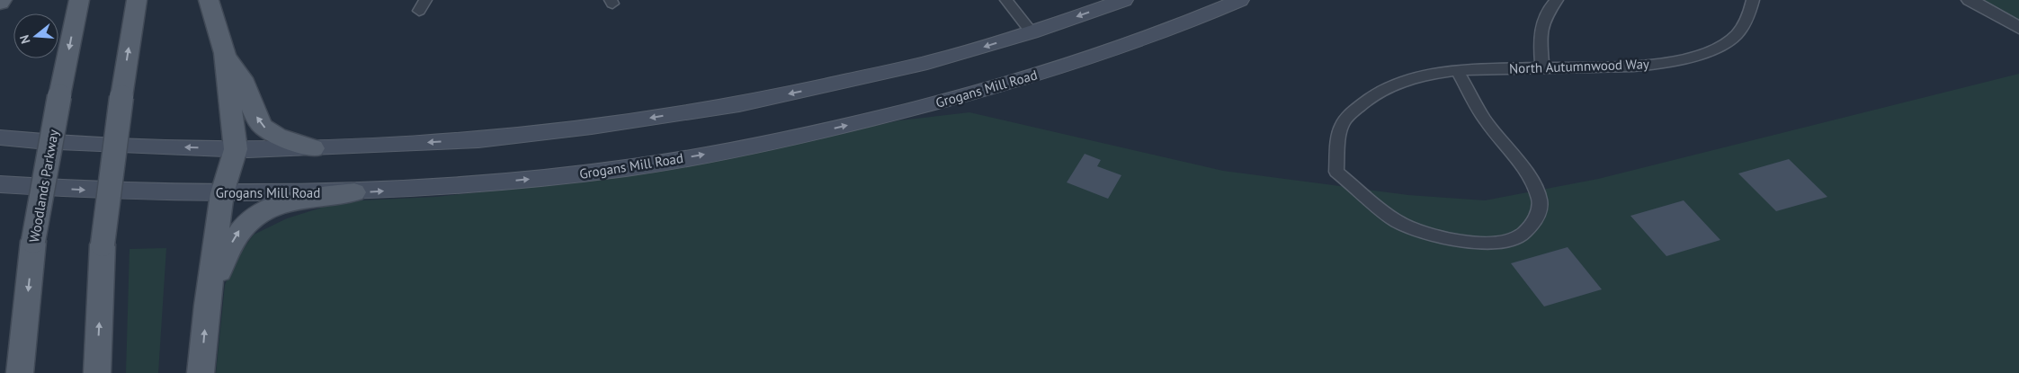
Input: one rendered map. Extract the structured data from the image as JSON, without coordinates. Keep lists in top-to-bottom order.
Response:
{
  "streets": {
    "main road": ["Grogans Mill Road", "Woodlands Parkway"],
    "street": ["North Autumnwood Way"]
  },
  "north": "left"
}
